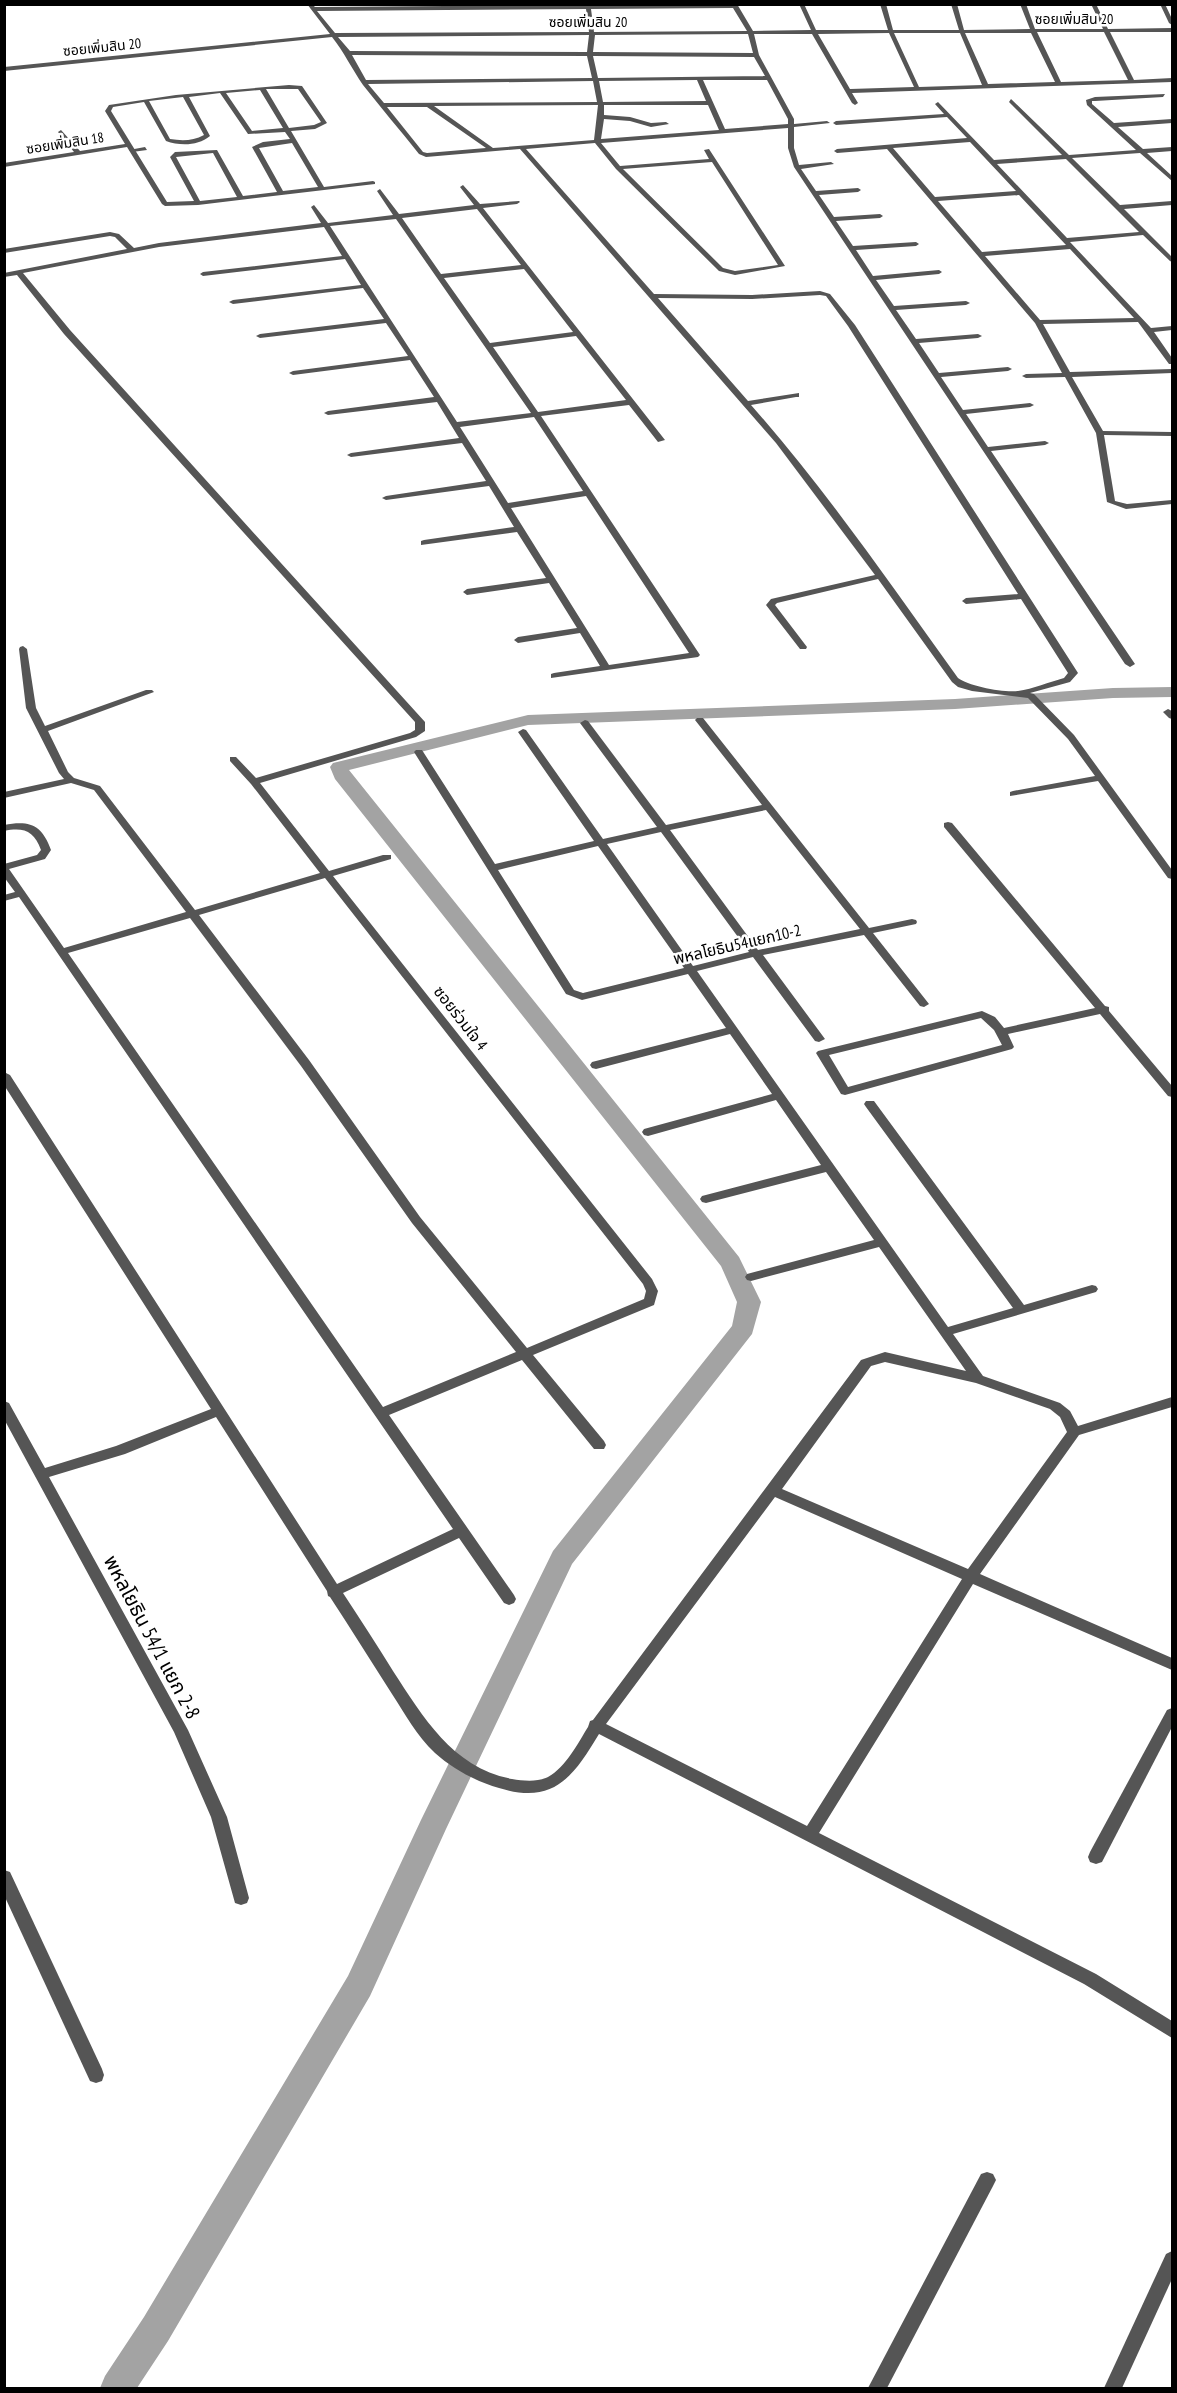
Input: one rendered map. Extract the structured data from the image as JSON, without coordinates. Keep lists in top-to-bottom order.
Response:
{
  "streets": {
    "street": [
      "ซอยเพิ่มสิน 20",
      "ซอยเพิ่มสิน 18",
      "พหลโยธิน54แยก10-2",
      "ซอยร่วมใจ 4",
      "พหลโยธิน 54/1 แยก 2-8"
    ]
  }
}
